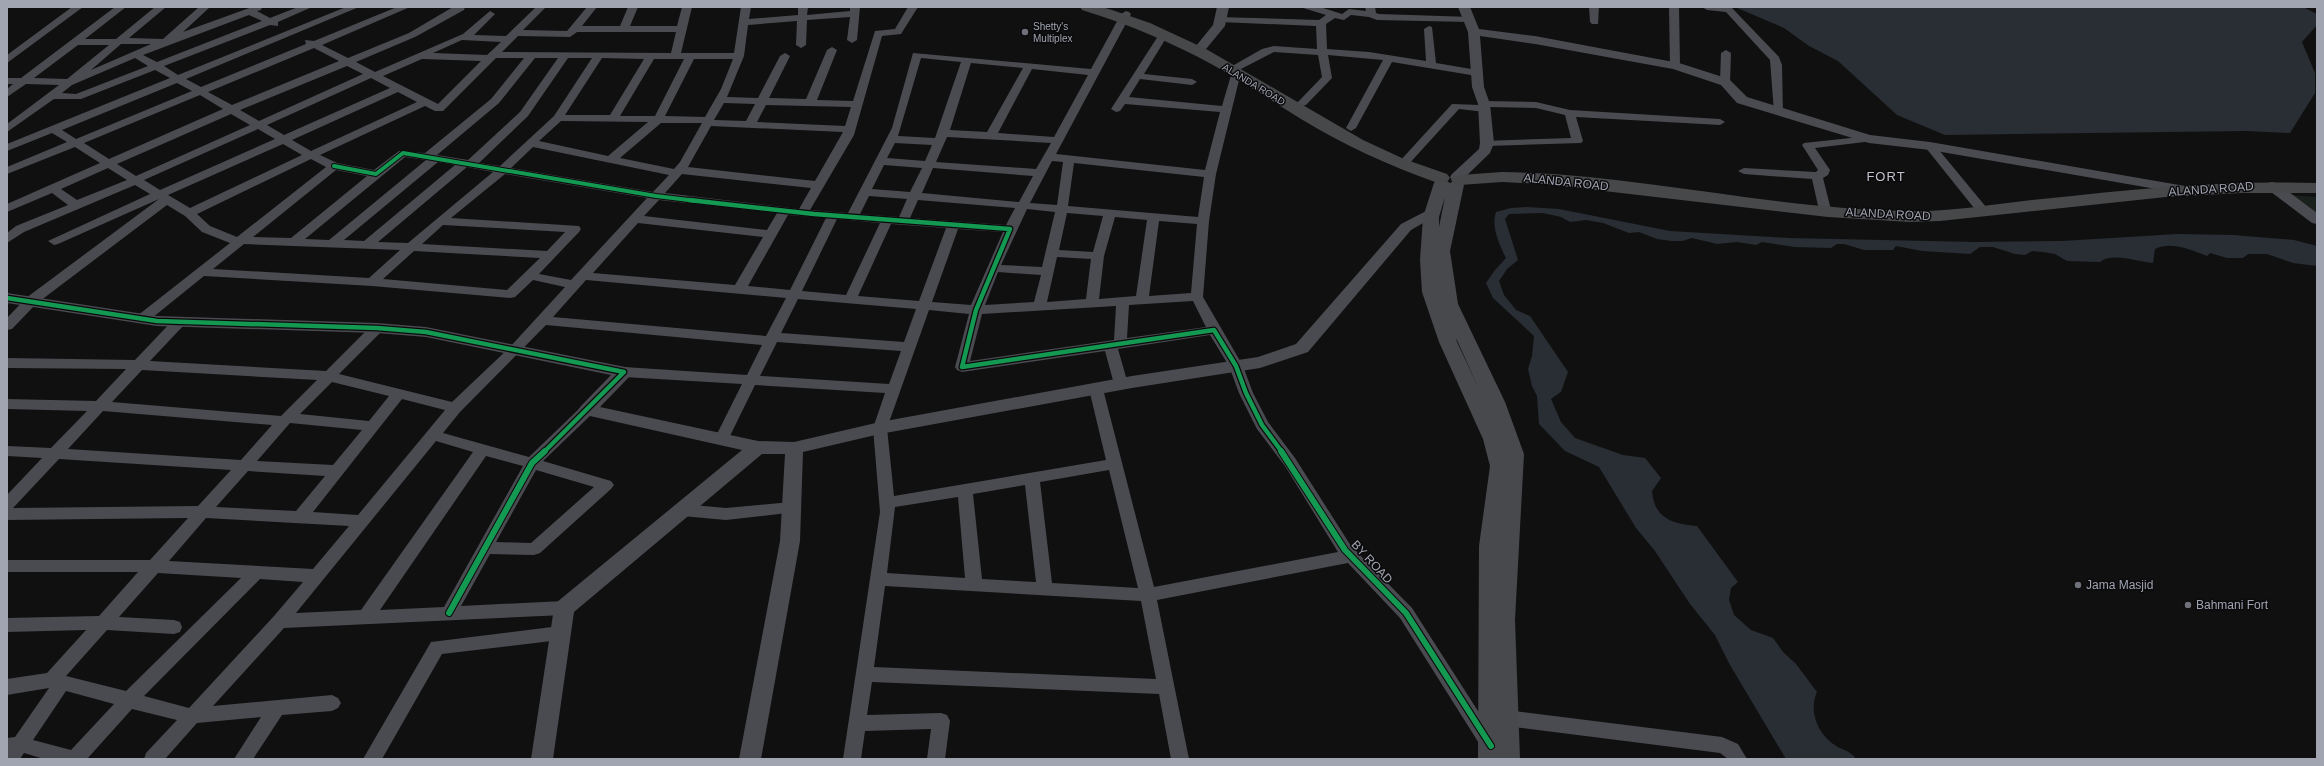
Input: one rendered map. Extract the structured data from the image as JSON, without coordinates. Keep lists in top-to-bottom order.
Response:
{
  "streets": {
    "main road": ["ALANDA ROAD"],
    "street": ["BY ROAD"]
  },
  "districts": ["FORT"],
  "places": ["Shetty's Multiplex", "Jama Masjid", "Bahmani Fort"]
}
